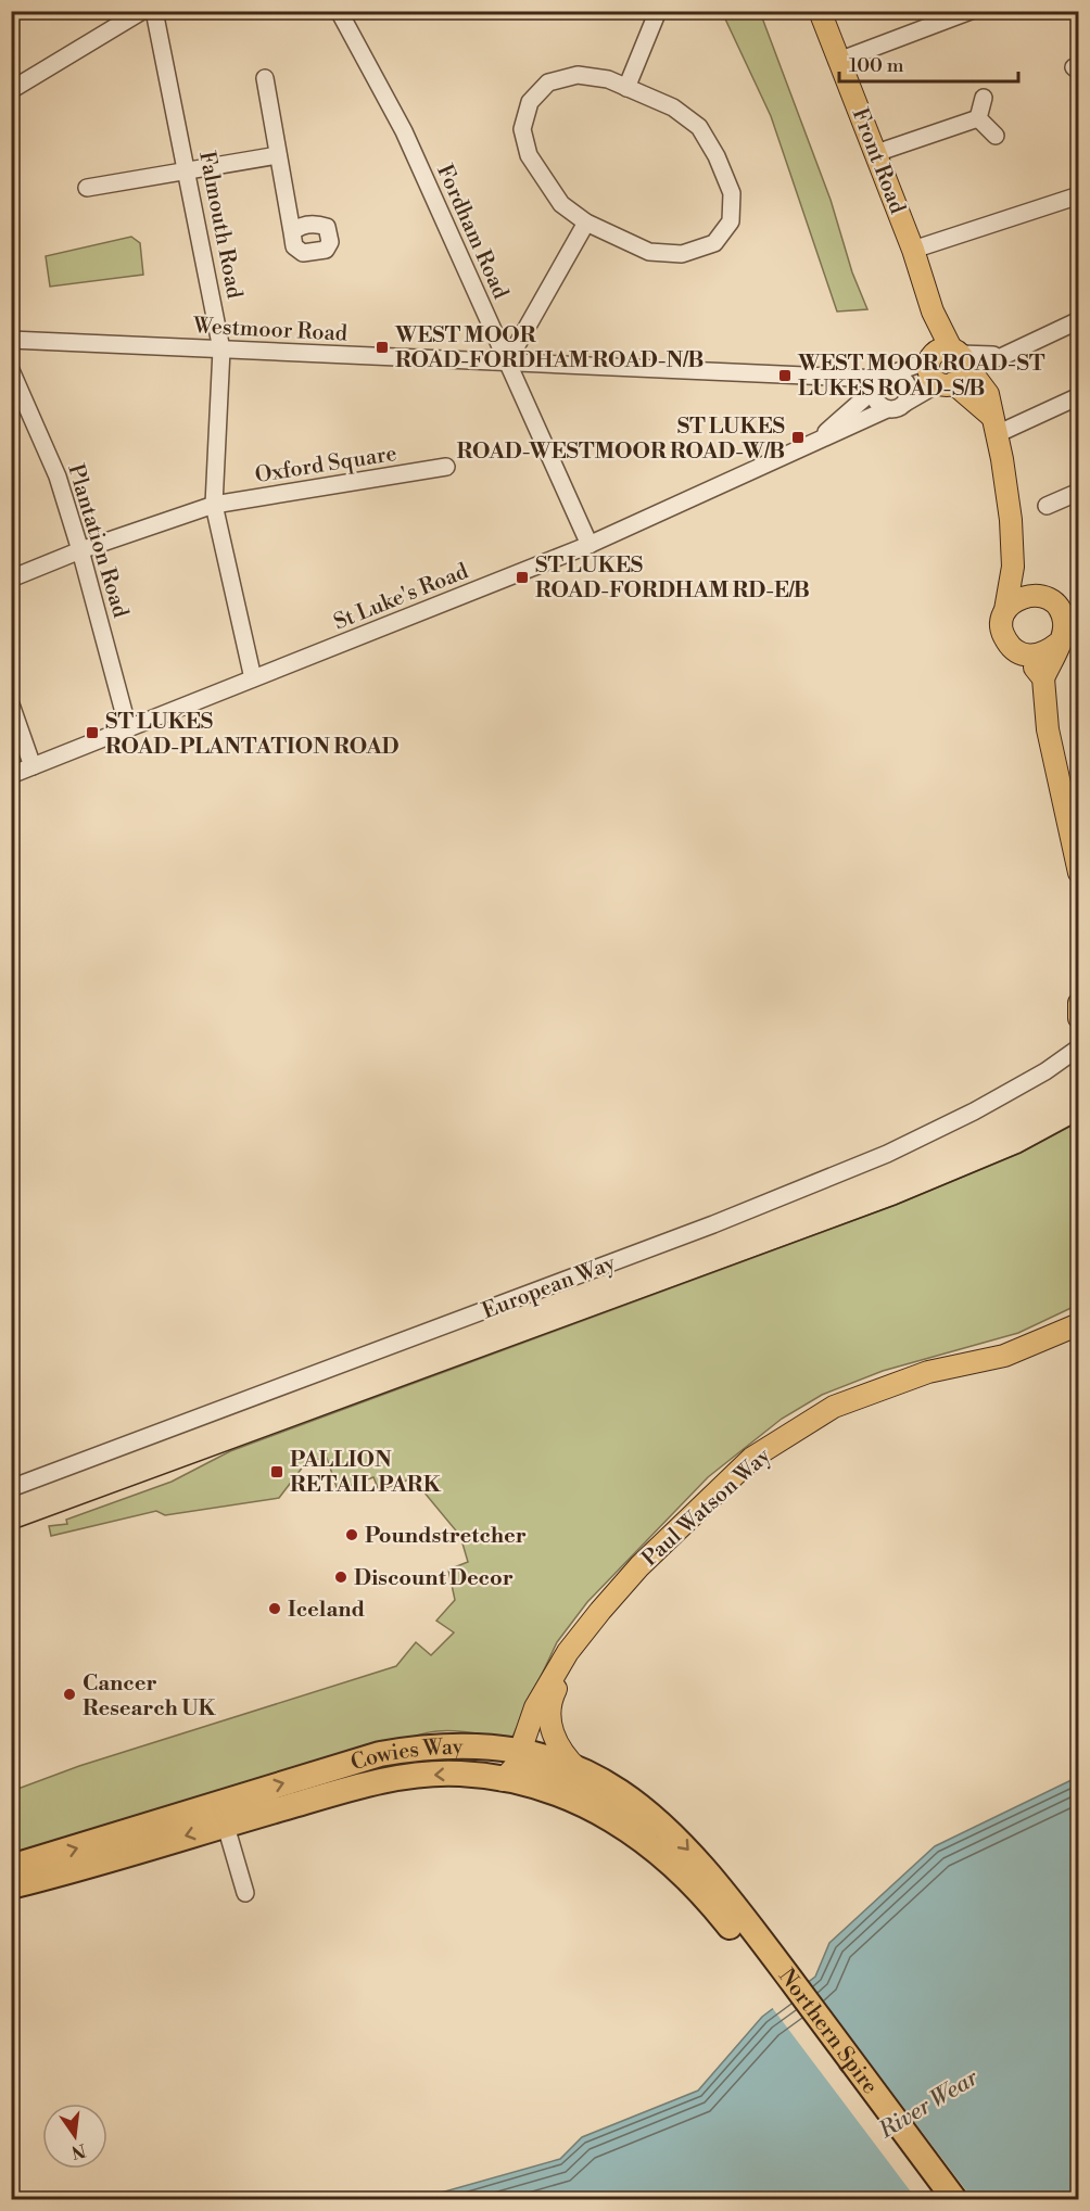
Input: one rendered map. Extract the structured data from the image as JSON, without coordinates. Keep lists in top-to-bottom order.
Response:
{
  "streets": {
    "highway": ["Cowies Way", "Northern Spire"],
    "main road": ["Front Road", "Paul Watson Way"],
    "street": [
      "Falmouth Road",
      "Fordham Road",
      "Westmoor Road",
      "Oxford Square",
      "Plantation Road",
      "St Luke's Road",
      "European Way"
    ]
  },
  "crossings": [
    ["Front Road", "St Luke's Road"],
    ["Falmouth Road", "Westmoor Road"],
    ["Falmouth Road", "Oxford Square"],
    ["Falmouth Road", "St Luke's Road"],
    ["Fordham Road", "Westmoor Road"],
    ["Fordham Road", "St Luke's Road"],
    ["Westmoor Road", "St Luke's Road"],
    ["Oxford Square", "Plantation Road"],
    ["Plantation Road", "St Luke's Road"],
    ["Paul Watson Way", "Cowies Way"],
    ["Cowies Way", "Northern Spire"]
  ],
  "water": ["River Wear"],
  "places": {
    "transit": [
      "WEST MOOR ROAD-FORDHAM ROAD-N/B",
      "WEST MOOR ROAD-ST LUKES ROAD-S/B",
      "ST LUKES ROAD-WESTMOOR ROAD-W/B",
      "ST LUKES ROAD-FORDHAM RD-E/B",
      "ST LUKES ROAD-PLANTATION ROAD",
      "PALLION RETAIL PARK"
    ],
    "other": [
      "Poundstretcher",
      "Discount Decor",
      "Iceland",
      "Cancer Research UK"
    ]
  },
  "scale_bar": "100 m",
  "north": "bottom"
}
